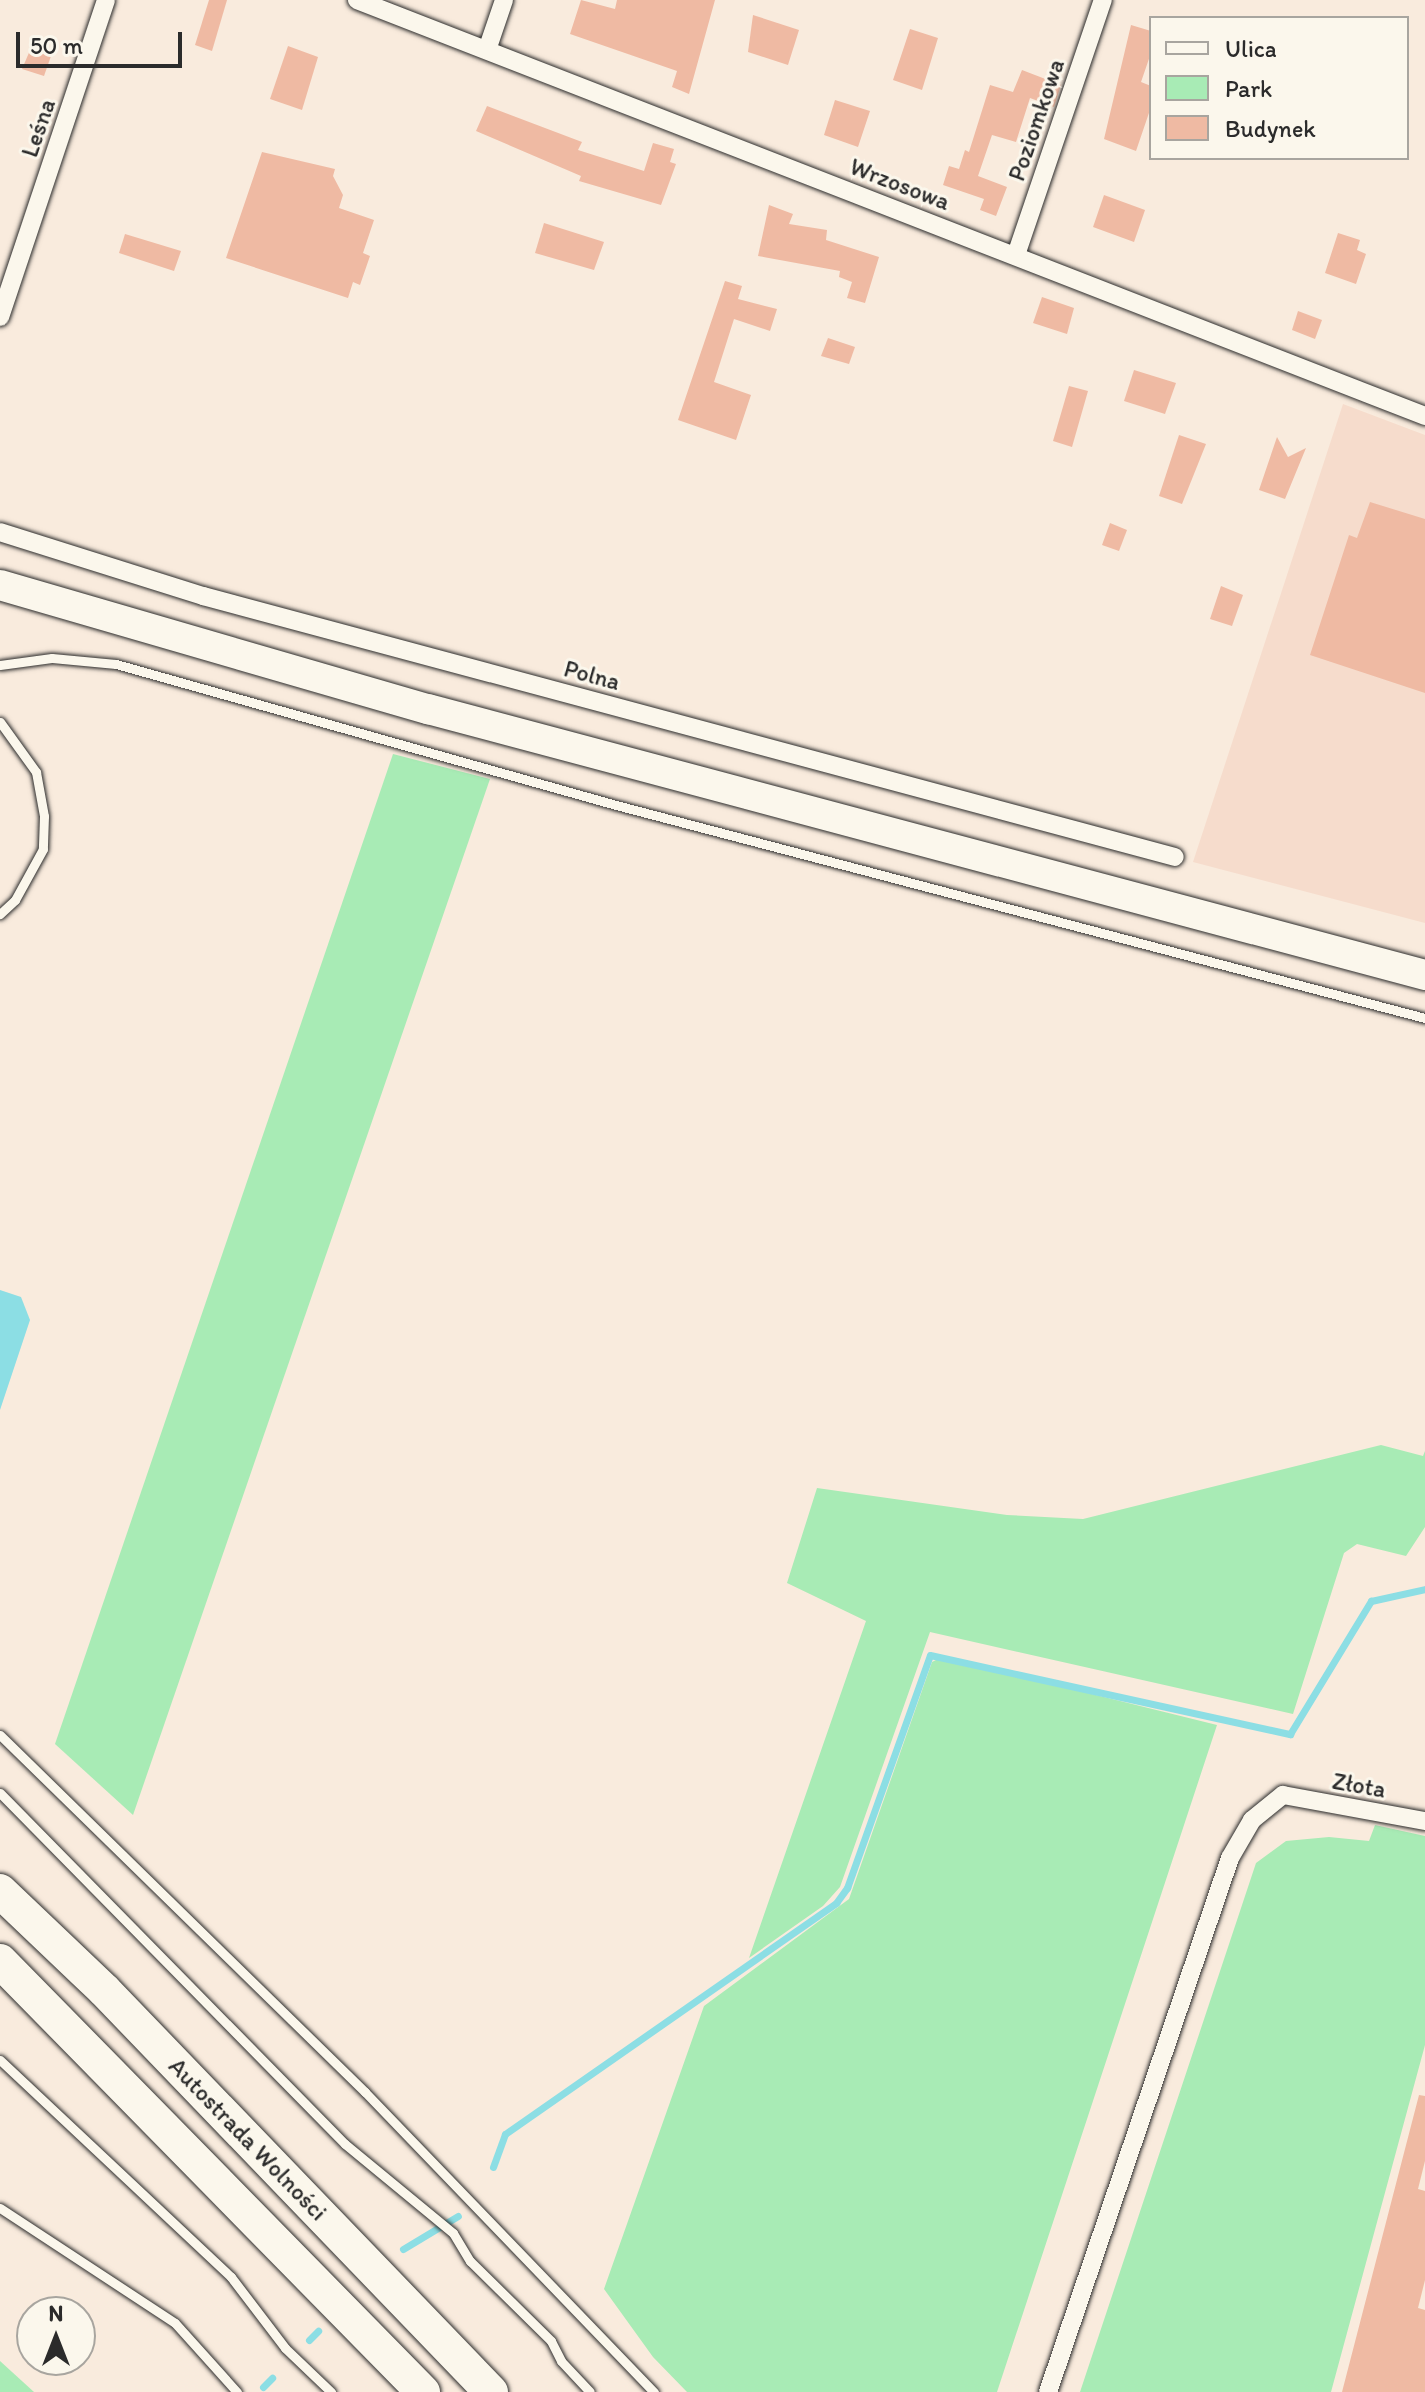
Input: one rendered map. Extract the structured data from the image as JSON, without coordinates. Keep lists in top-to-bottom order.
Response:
{
  "streets": {
    "highway": ["Autostrada Wolności"],
    "street": [
      "Poziomkowa",
      "Leśna",
      "Wrzosowa",
      "Polna",
      "Złota"
    ]
  },
  "crossings": [
    ["Poziomkowa", "Wrzosowa"]
  ],
  "legend": ["Ulica", "Park", "Budynek"],
  "scale_bar": "50 m",
  "north": "top"
}
